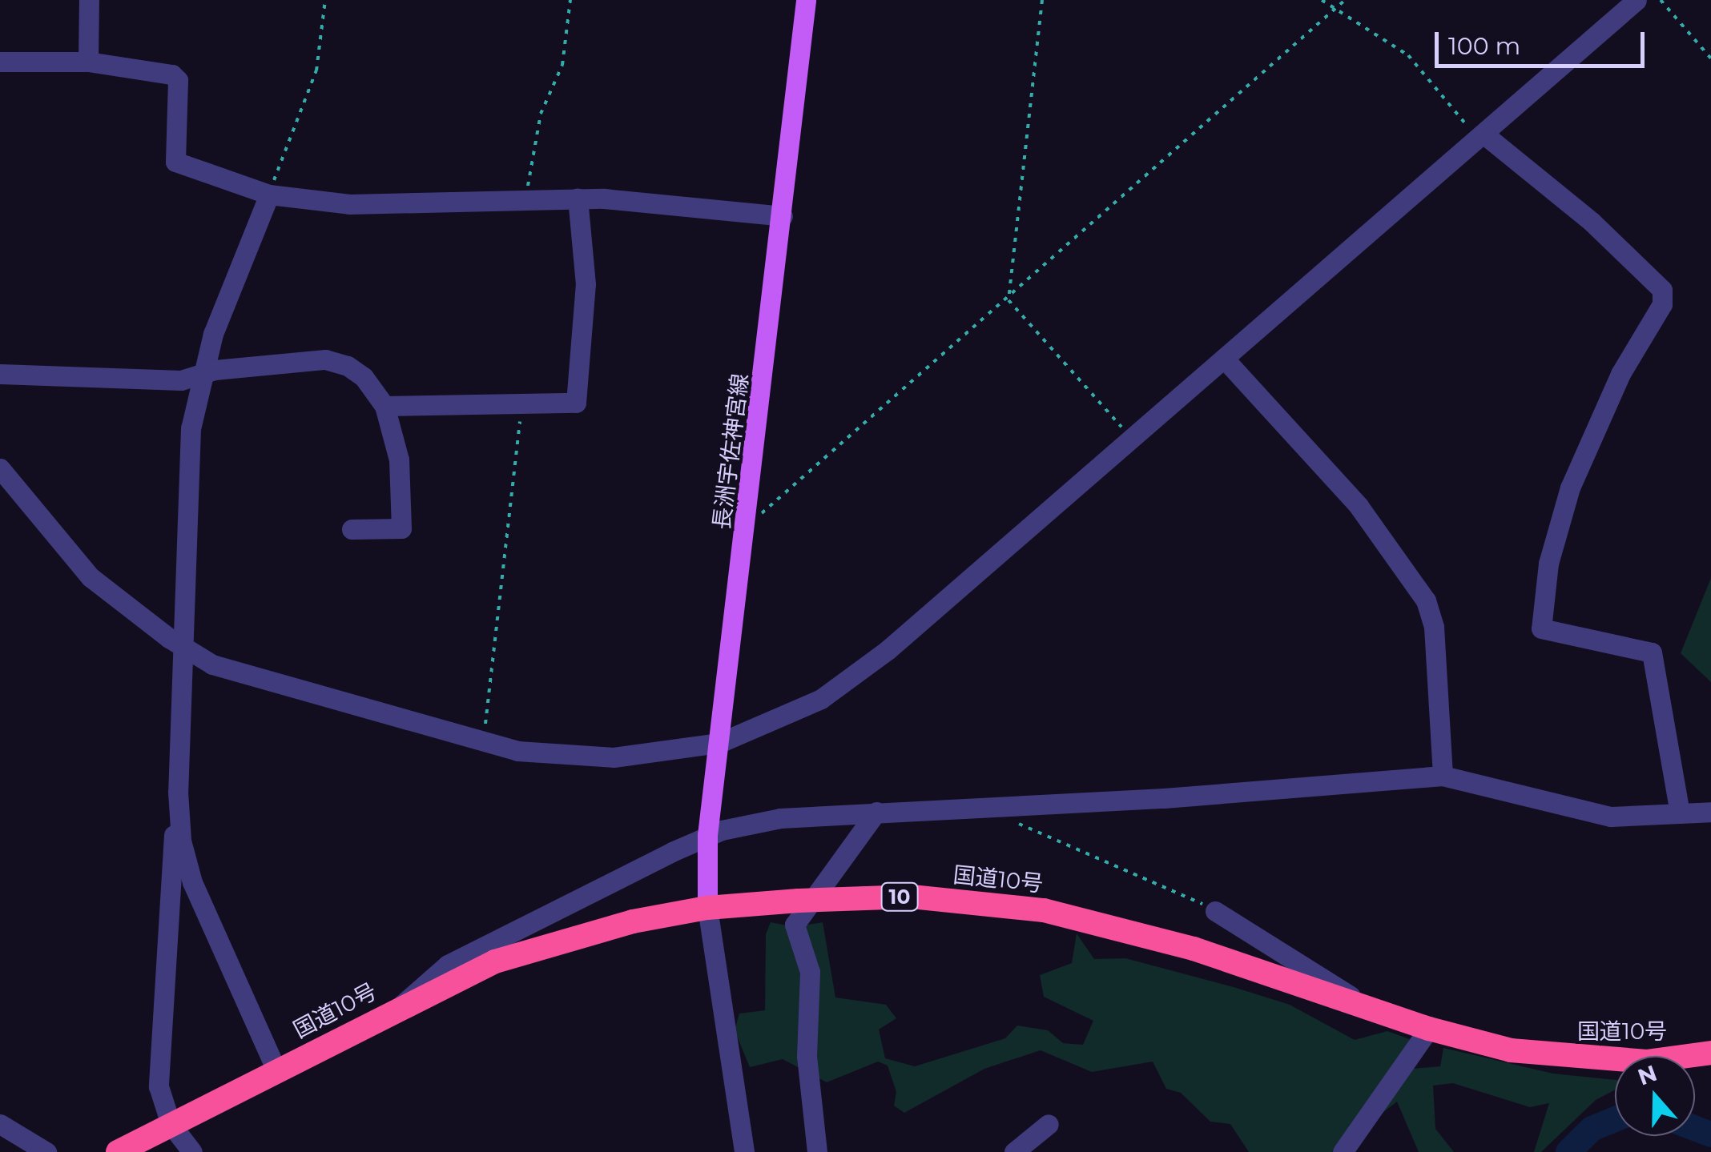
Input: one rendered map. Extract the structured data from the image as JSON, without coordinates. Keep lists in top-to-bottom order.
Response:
{
  "streets": {
    "highway": ["国道10号", "10"],
    "main road": ["長洲宇佐神宮線"]
  },
  "crossings": [
    ["長洲宇佐神宮線", "国道10号"]
  ],
  "scale_bar": "100 m",
  "north": "top"
}
